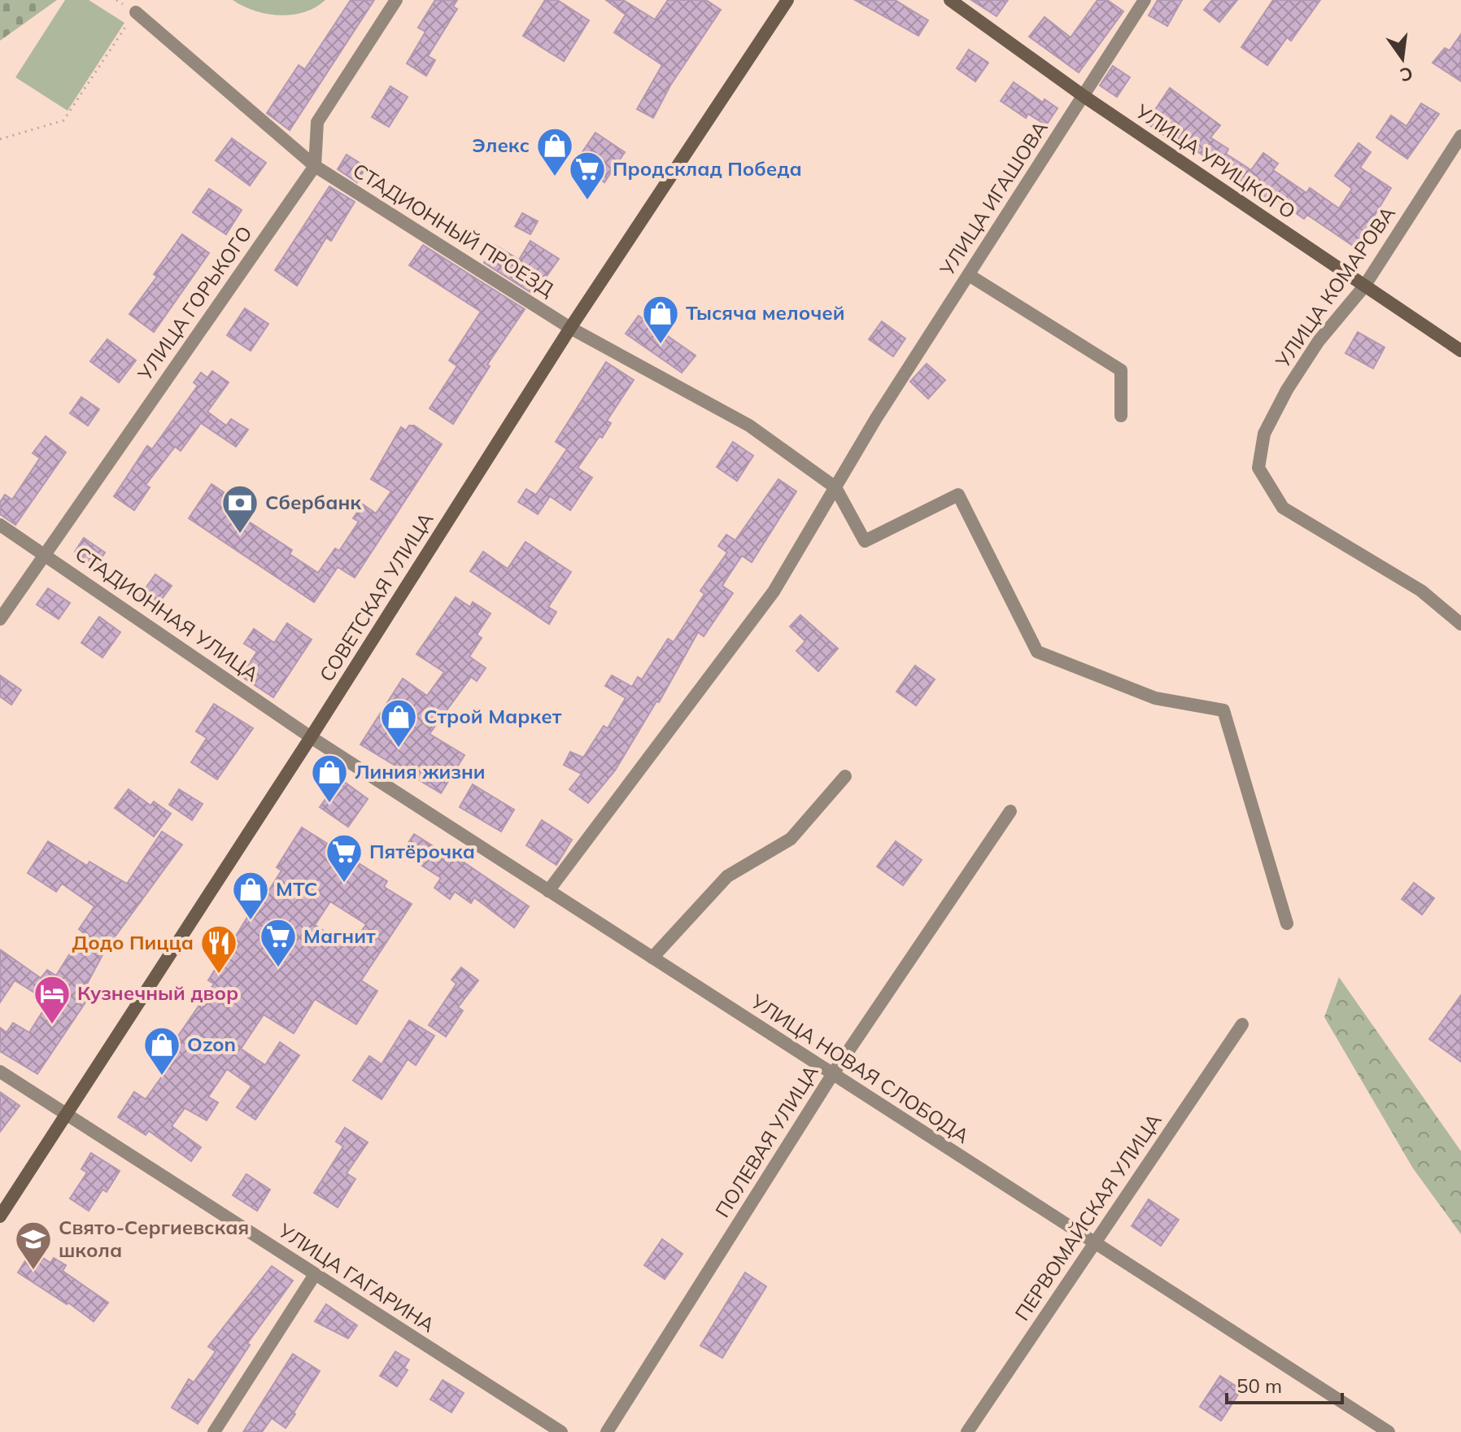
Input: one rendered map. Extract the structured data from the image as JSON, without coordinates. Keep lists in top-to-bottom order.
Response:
{
  "streets": {
    "main road": ["УЛИЦА УРИЦКОГО", "СОВЕТСКАЯ УЛИЦА"],
    "street": [
      "УЛИЦА ИГАШОВА",
      "СТАДИОННЫЙ ПРОЕЗД",
      "УЛИЦА КОМАРОВА",
      "УЛИЦА ГОРЬКОГО",
      "СТАДИОННАЯ УЛИЦА",
      "УЛИЦА НОВАЯ СЛОБОДА",
      "ПОЛЕВАЯ УЛИЦА",
      "ПЕРВОМАЙСКАЯ УЛИЦА",
      "УЛИЦА ГАГАРИНА"
    ]
  },
  "crossings": [
    ["УЛИЦА УРИЦКОГО", "УЛИЦА ИГАШОВА"],
    ["УЛИЦА УРИЦКОГО", "УЛИЦА КОМАРОВА"],
    ["УЛИЦА ИГАШОВА", "СТАДИОННЫЙ ПРОЕЗД"],
    ["УЛИЦА ИГАШОВА", "УЛИЦА НОВАЯ СЛОБОДА"],
    ["СТАДИОННЫЙ ПРОЕЗД", "УЛИЦА ГОРЬКОГО"],
    ["СТАДИОННЫЙ ПРОЕЗД", "СОВЕТСКАЯ УЛИЦА"],
    ["УЛИЦА ГОРЬКОГО", "СТАДИОННАЯ УЛИЦА"],
    ["СОВЕТСКАЯ УЛИЦА", "СТАДИОННАЯ УЛИЦА"],
    ["СОВЕТСКАЯ УЛИЦА", "УЛИЦА НОВАЯ СЛОБОДА"],
    ["СОВЕТСКАЯ УЛИЦА", "УЛИЦА ГАГАРИНА"],
    ["СТАДИОННАЯ УЛИЦА", "УЛИЦА НОВАЯ СЛОБОДА"],
    ["УЛИЦА НОВАЯ СЛОБОДА", "ПОЛЕВАЯ УЛИЦА"],
    ["УЛИЦА НОВАЯ СЛОБОДА", "ПЕРВОМАЙСКАЯ УЛИЦА"]
  ],
  "places": {
    "shop": [
      "Элекс",
      "Тысяча мелочей",
      "Строй Маркет",
      "Линия жизни",
      "МТС",
      "Ozon"
    ],
    "supermarket": ["Продсклад Победа", "Пятёрочка", "Магнит"],
    "bank": ["Сбербанк"],
    "restaurant": ["Додо Пицца"],
    "hotel": ["Кузнечный двор"],
    "school or university": ["Свято-Сергиевская школа"]
  },
  "scale_bar": "50 m",
  "north": "bottom"
}
